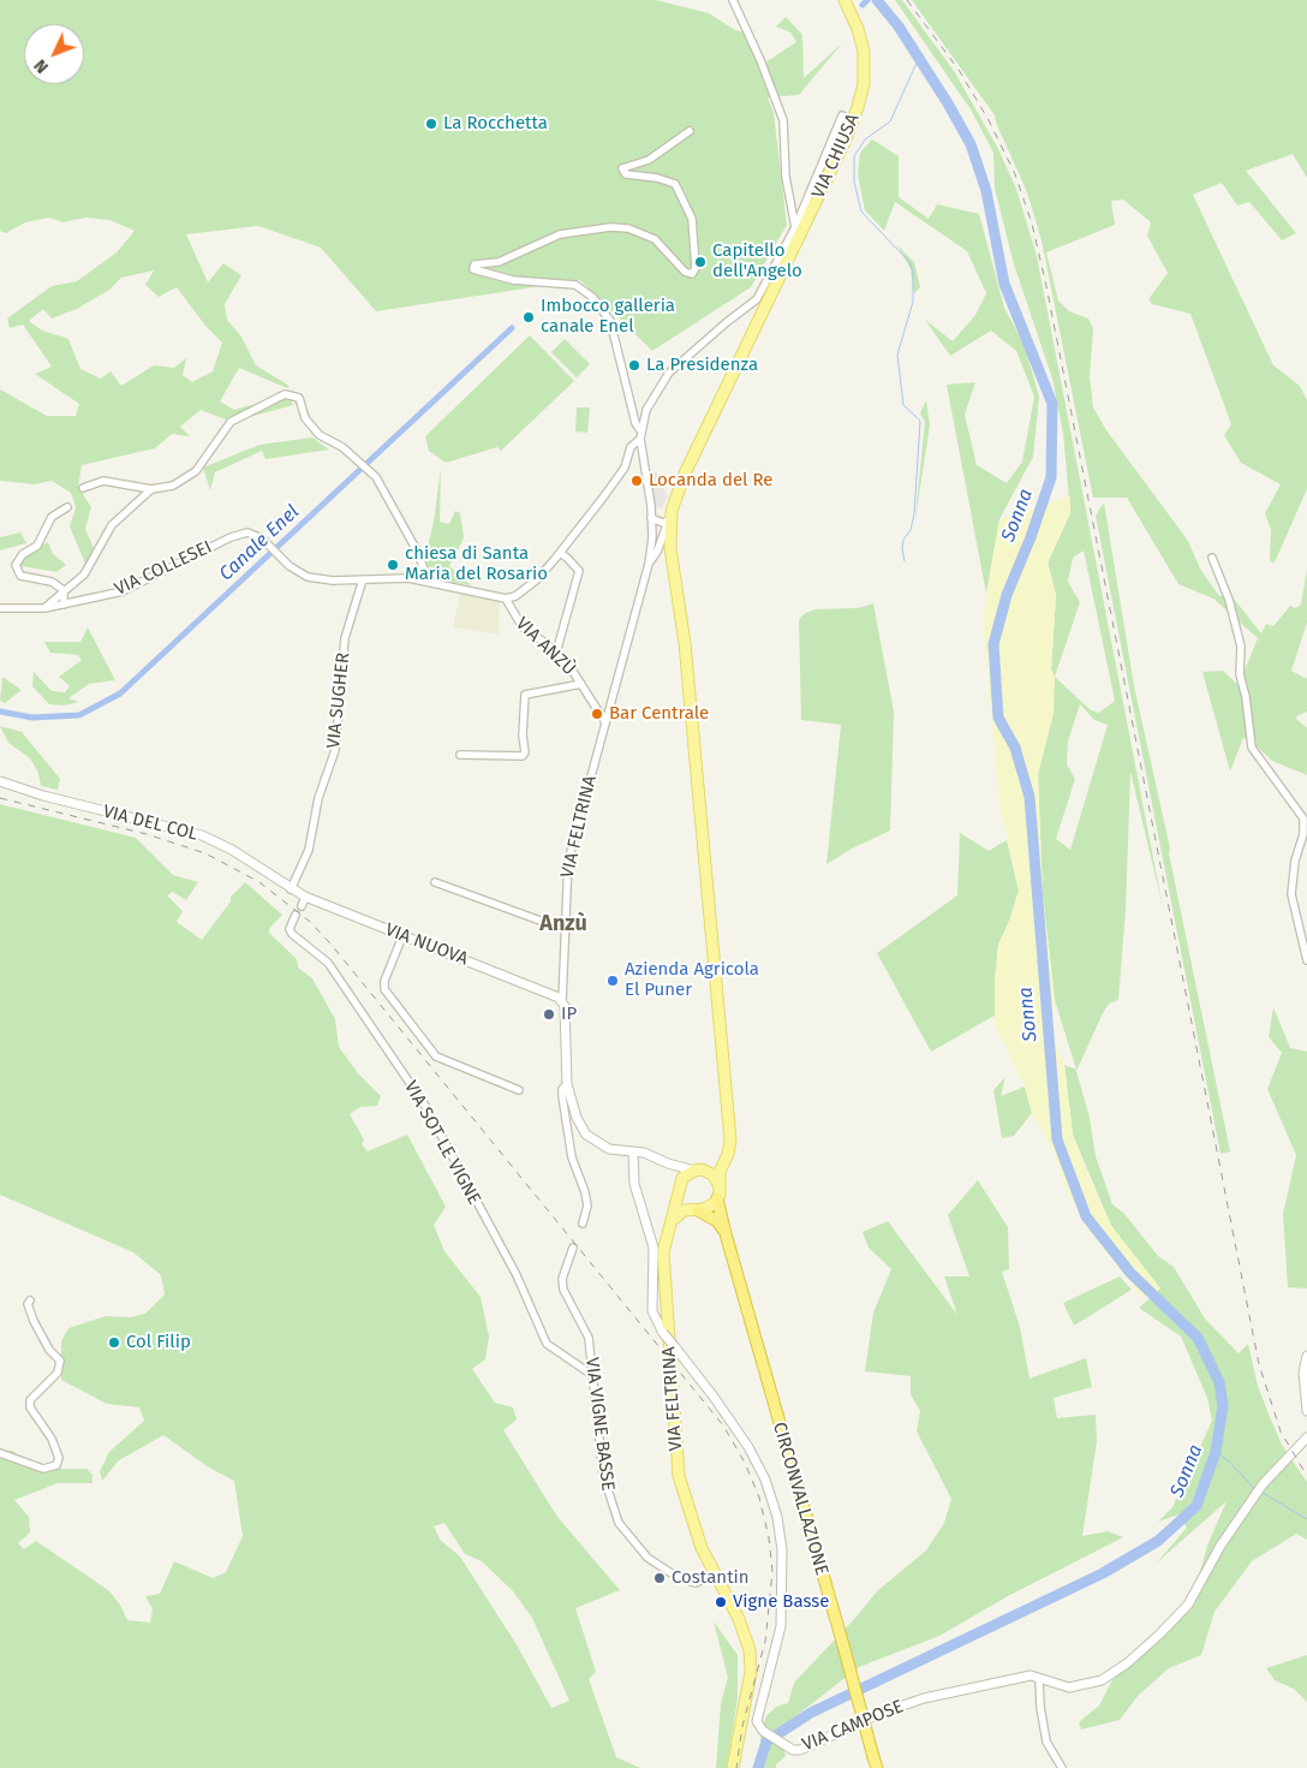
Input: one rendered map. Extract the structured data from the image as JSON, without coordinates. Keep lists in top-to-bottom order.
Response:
{
  "streets": {
    "highway": ["CIRCONVALLAZIONE"],
    "main road": ["VIA CHIUSA", "VIA FELTRINA"],
    "street": [
      "VIA COLLESEI",
      "VIA ANZÙ",
      "VIA SUGHER",
      "VIA DEL COL",
      "VIA NUOVA",
      "VIA SOT LE VIGNE",
      "VIA VIGNE BASSE",
      "VIA CAMPOSE"
    ]
  },
  "crossings": [
    ["VIA CHIUSA", "VIA FELTRINA"],
    ["VIA COLLESEI", "VIA ANZÙ"],
    ["VIA COLLESEI", "VIA SUGHER"],
    ["VIA ANZÙ", "VIA FELTRINA"],
    ["VIA SUGHER", "VIA DEL COL"],
    ["VIA SUGHER", "VIA NUOVA"],
    ["VIA DEL COL", "VIA NUOVA"],
    ["VIA FELTRINA", "VIA NUOVA"],
    ["VIA FELTRINA", "VIA VIGNE BASSE"],
    ["VIA FELTRINA", "CIRCONVALLAZIONE"],
    ["VIA FELTRINA", "VIA CAMPOSE"],
    ["VIA SOT LE VIGNE", "VIA VIGNE BASSE"]
  ],
  "districts": ["Anzù"],
  "water": ["Sonna", "Canale Enel"],
  "places": [
    "La Rocchetta",
    "Capitello dell'Angelo",
    "Imbocco galleria canale Enel",
    "La Presidenza",
    "Locanda del Re",
    "chiesa di Santa Maria del Rosario",
    "Bar Centrale",
    "Azienda Agricola El Puner",
    "IP",
    "Col Filip",
    "Costantin",
    "Vigne Basse"
  ],
  "north": "bottom left"
}
